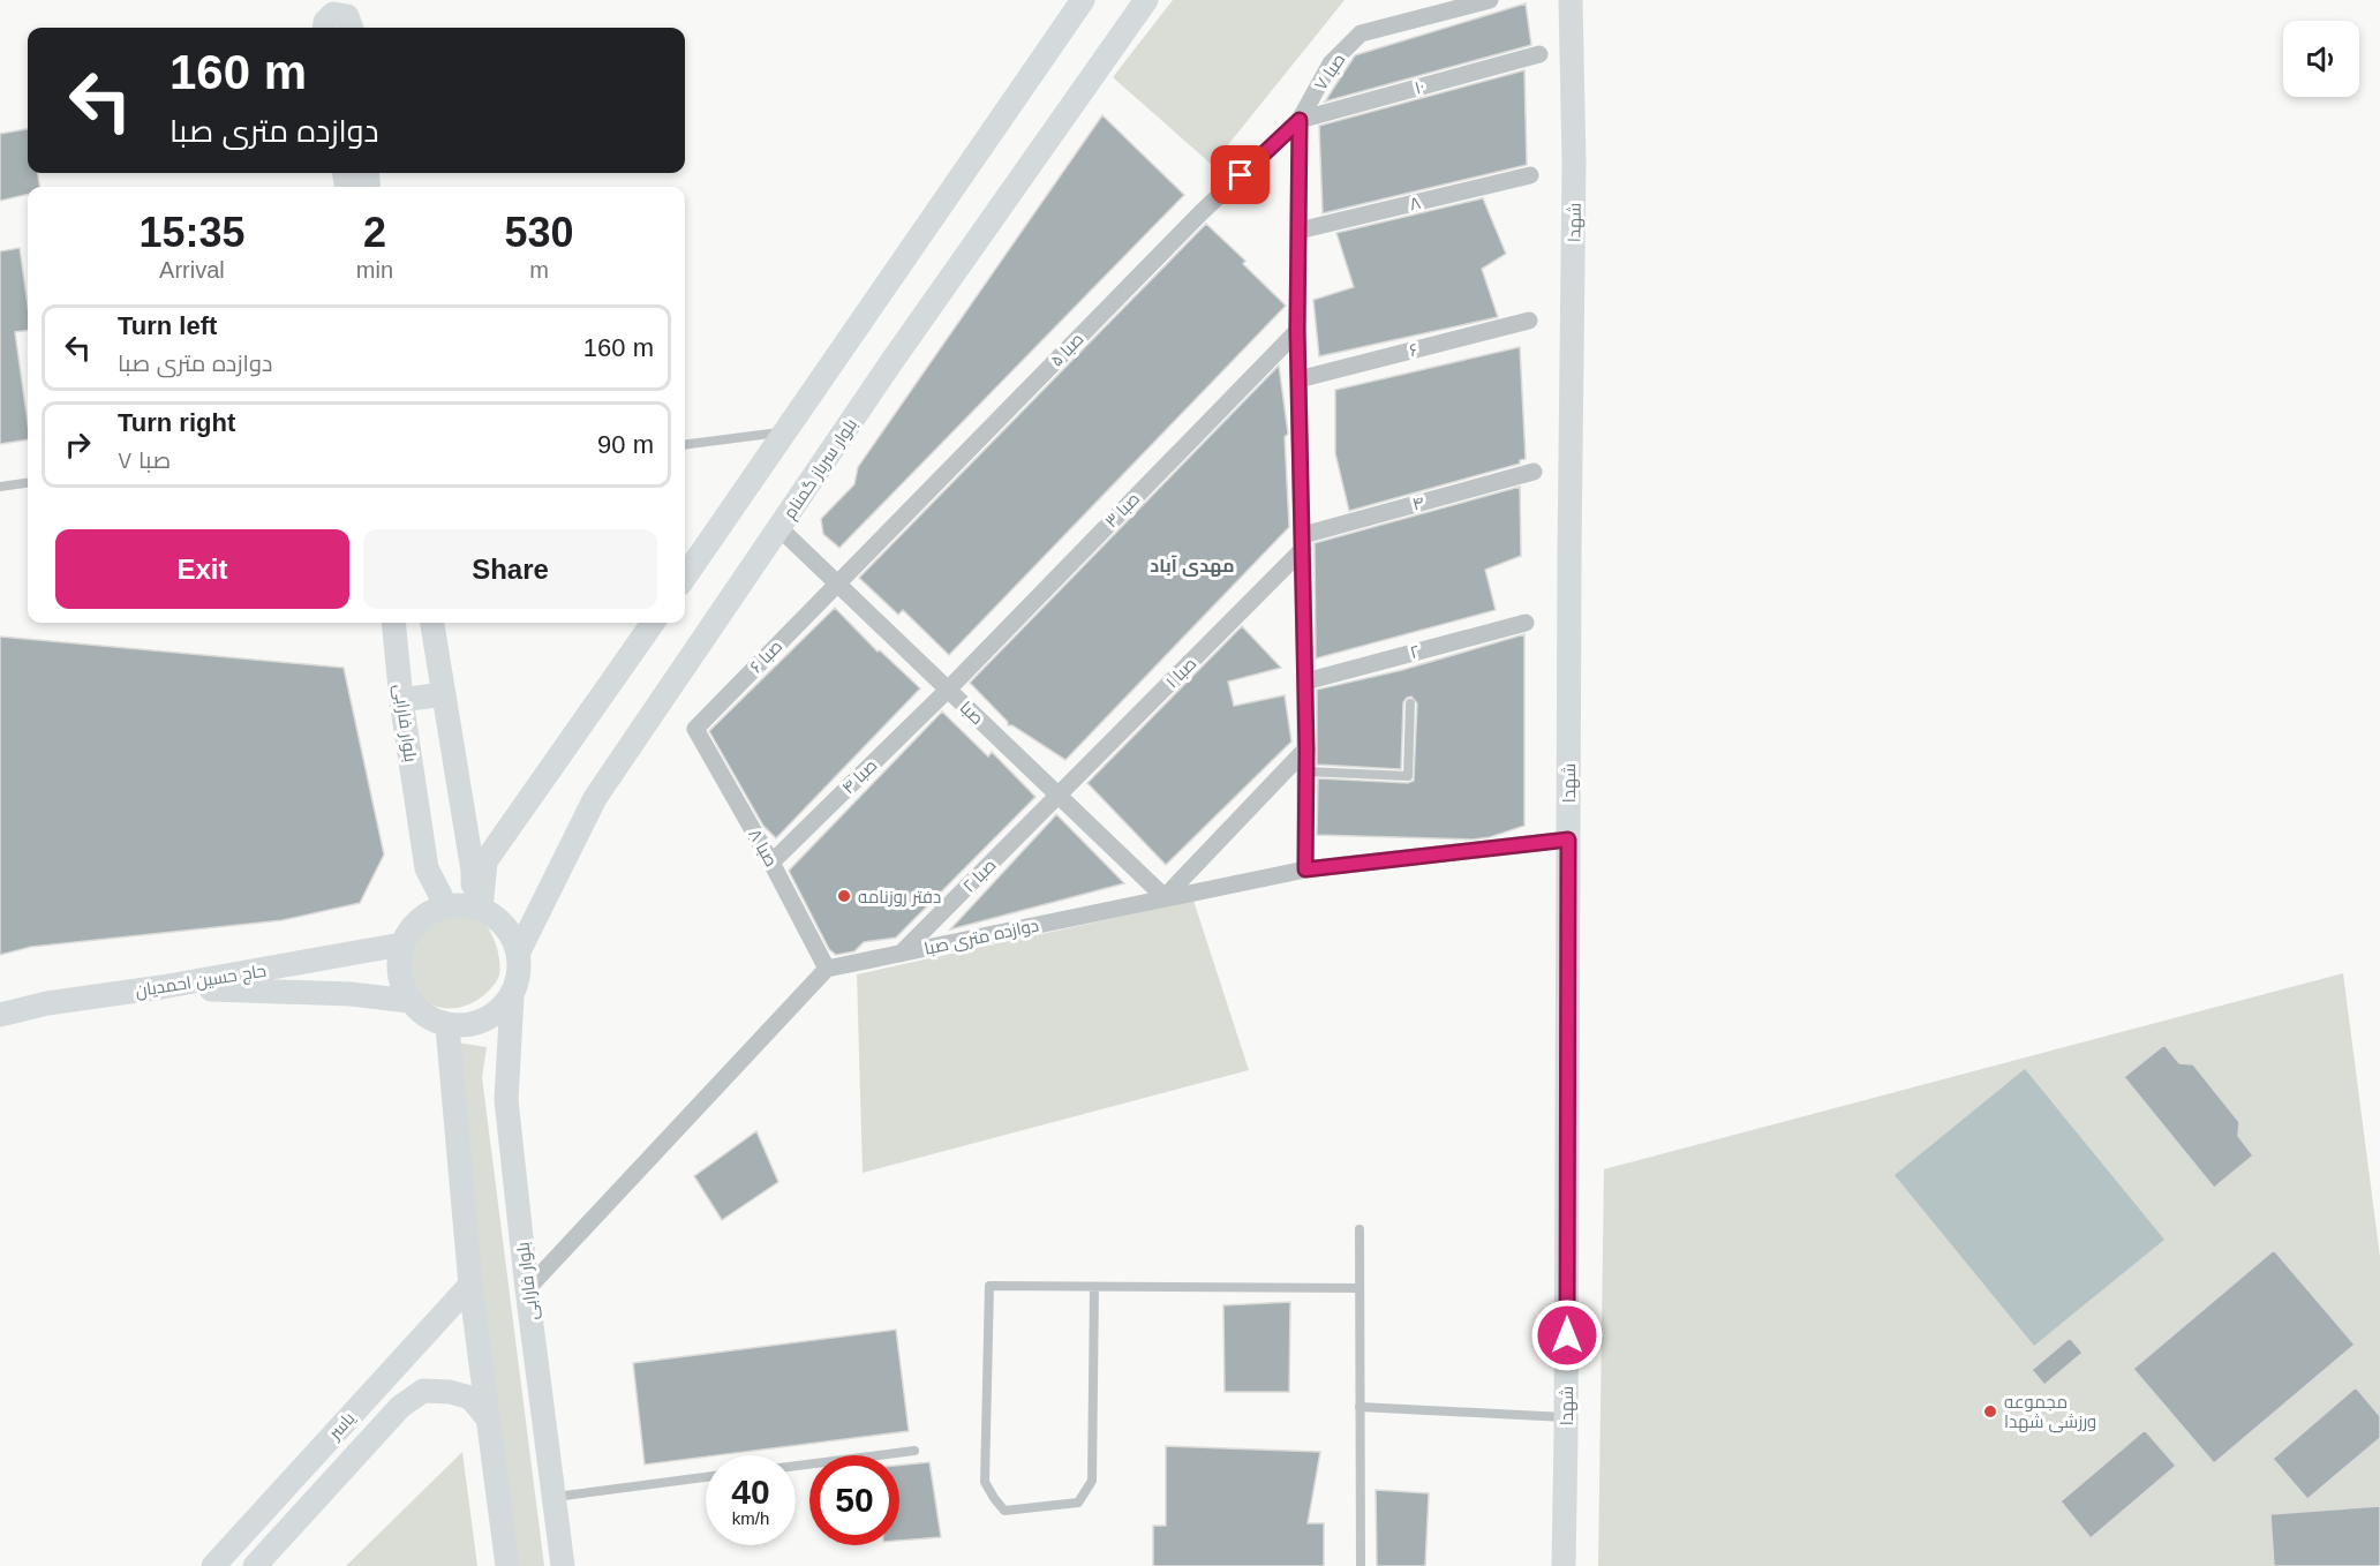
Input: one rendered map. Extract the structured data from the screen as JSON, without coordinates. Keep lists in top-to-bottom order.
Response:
{
  "streets": {
    "main road": [
      "شهدا",
      "بلوار سرباز گمنام",
      "بلوار فارابی",
      "حاج حسین احمدیان",
      "یاسر"
    ],
    "street": [
      "صبا ۷",
      "۱۰",
      "۸",
      "صبا ۵",
      "۶",
      "۴",
      "صبا ۳",
      "۲",
      "صبا ۶",
      "صبا ۱",
      "صبا",
      "صبا ۴",
      "صبا ۸",
      "صبا ۲",
      "دوازده متری صبا"
    ]
  },
  "crossings": [
    ["صبا ۷", "۱۰"],
    ["صبا ۷", "۸"],
    ["صبا ۷", "صبا ۵"],
    ["صبا ۷", "۶"],
    ["صبا ۷", "۴"],
    ["صبا ۷", "صبا ۳"],
    ["صبا ۷", "۲"],
    ["صبا ۷", "صبا ۱"],
    ["صبا ۷", "دوازده متری صبا"],
    ["۱۰", "صبا ۵"],
    ["شهدا", "دوازده متری صبا"],
    ["صبا ۵", "صبا ۶"],
    ["صبا ۵", "صبا"],
    ["بلوار سرباز گمنام", "صبا"],
    ["بلوار سرباز گمنام", "بلوار فارابی"],
    ["بلوار سرباز گمنام", "حاج حسین احمدیان"],
    ["۴", "صبا ۱"],
    ["صبا ۳", "صبا"],
    ["صبا ۳", "صبا ۴"],
    ["صبا ۶", "صبا"],
    ["صبا ۶", "صبا ۸"],
    ["صبا ۱", "صبا"],
    ["صبا ۱", "صبا ۲"],
    ["صبا", "صبا ۴"],
    ["صبا", "صبا ۲"],
    ["صبا", "دوازده متری صبا"],
    ["بلوار فارابی", "حاج حسین احمدیان"],
    ["صبا ۴", "صبا ۸"],
    ["صبا ۸", "دوازده متری صبا"],
    ["صبا ۲", "دوازده متری صبا"]
  ],
  "districts": ["مهدی آباد"],
  "places": ["دفتر روزنامه", "مجموعه ورزشی شهدا"],
  "page": {
    "turn": ["160 m", "دوازده متری صبا"],
    "eta": [
      "15:35",
      "Arrival",
      "2",
      "min",
      "530",
      "m"
    ],
    "list": [
      {
        "name": "Turn left",
        "note": "دوازده متری صبا",
        "value": "160 m"
      },
      {
        "name": "Turn right",
        "note": "صبا ۷",
        "value": "90 m"
      }
    ],
    "buttons": ["Exit", "Share"],
    "speed": "40 km/h",
    "limit": "50"
  }
}
